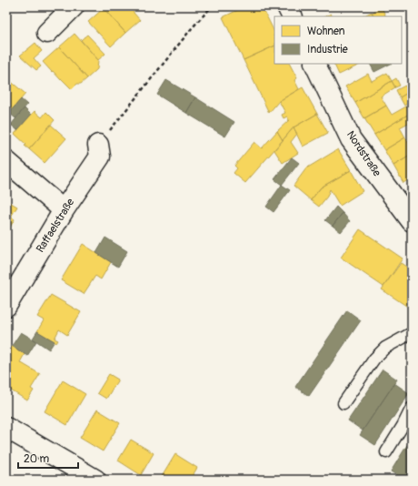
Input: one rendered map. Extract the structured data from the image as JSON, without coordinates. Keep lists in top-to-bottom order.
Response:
{
  "streets": {
    "street": ["Nordstraße", "Raffaelstraße"]
  },
  "legend": ["Wohnen", "Industrie"],
  "scale_bar": "20 m"
}
